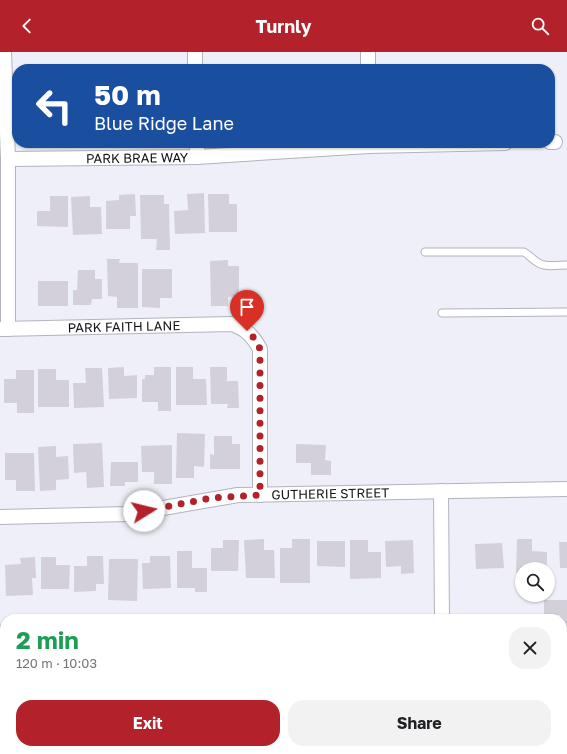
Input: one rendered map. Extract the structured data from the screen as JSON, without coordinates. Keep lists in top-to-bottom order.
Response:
{
  "streets": {
    "street": ["PARK BRAE WAY", "PARK FAITH LANE", "GUTHERIE STREET"]
  },
  "crossings": [
    ["PARK FAITH LANE", "GUTHERIE STREET"]
  ],
  "page": {
    "header": "Turnly",
    "turn": ["50 m", "Blue Ridge Lane"],
    "heading": ["2 min", "120 m · 10:03"],
    "buttons": ["Exit", "Share"]
  }
}
